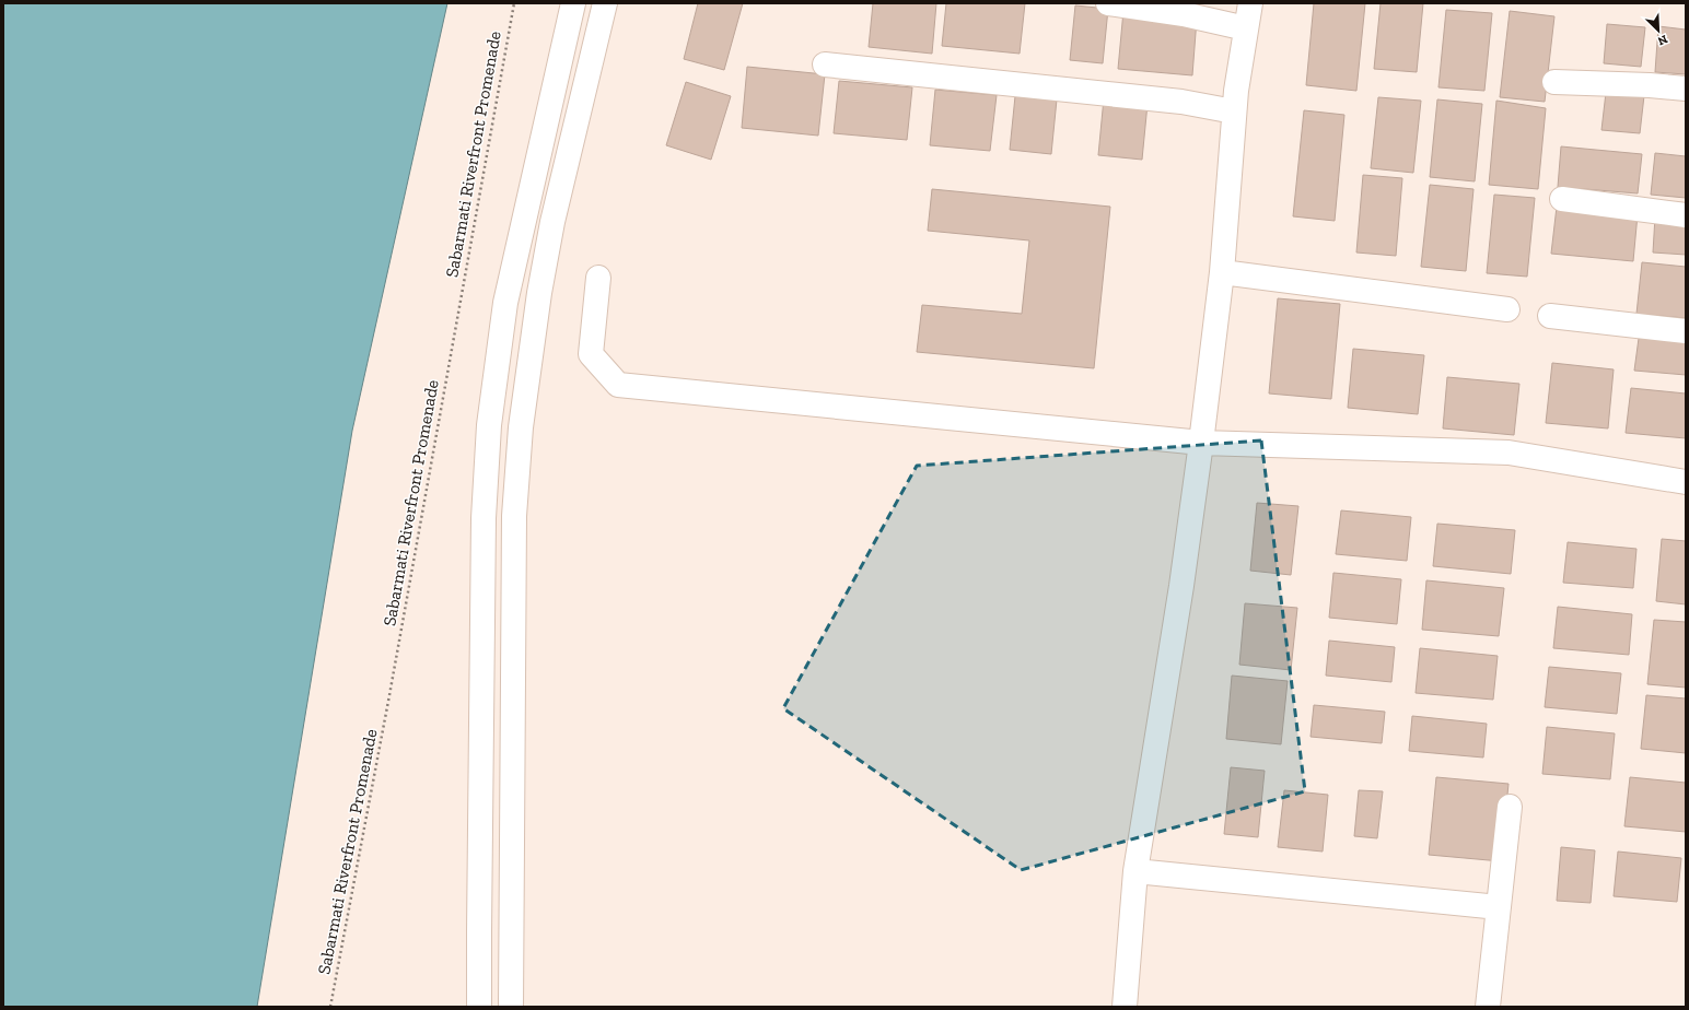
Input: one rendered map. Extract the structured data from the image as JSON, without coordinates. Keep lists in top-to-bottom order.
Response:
{
  "streets": {
    "path": ["Sabarmati Riverfront Promenade"]
  },
  "north": "bottom right"
}
